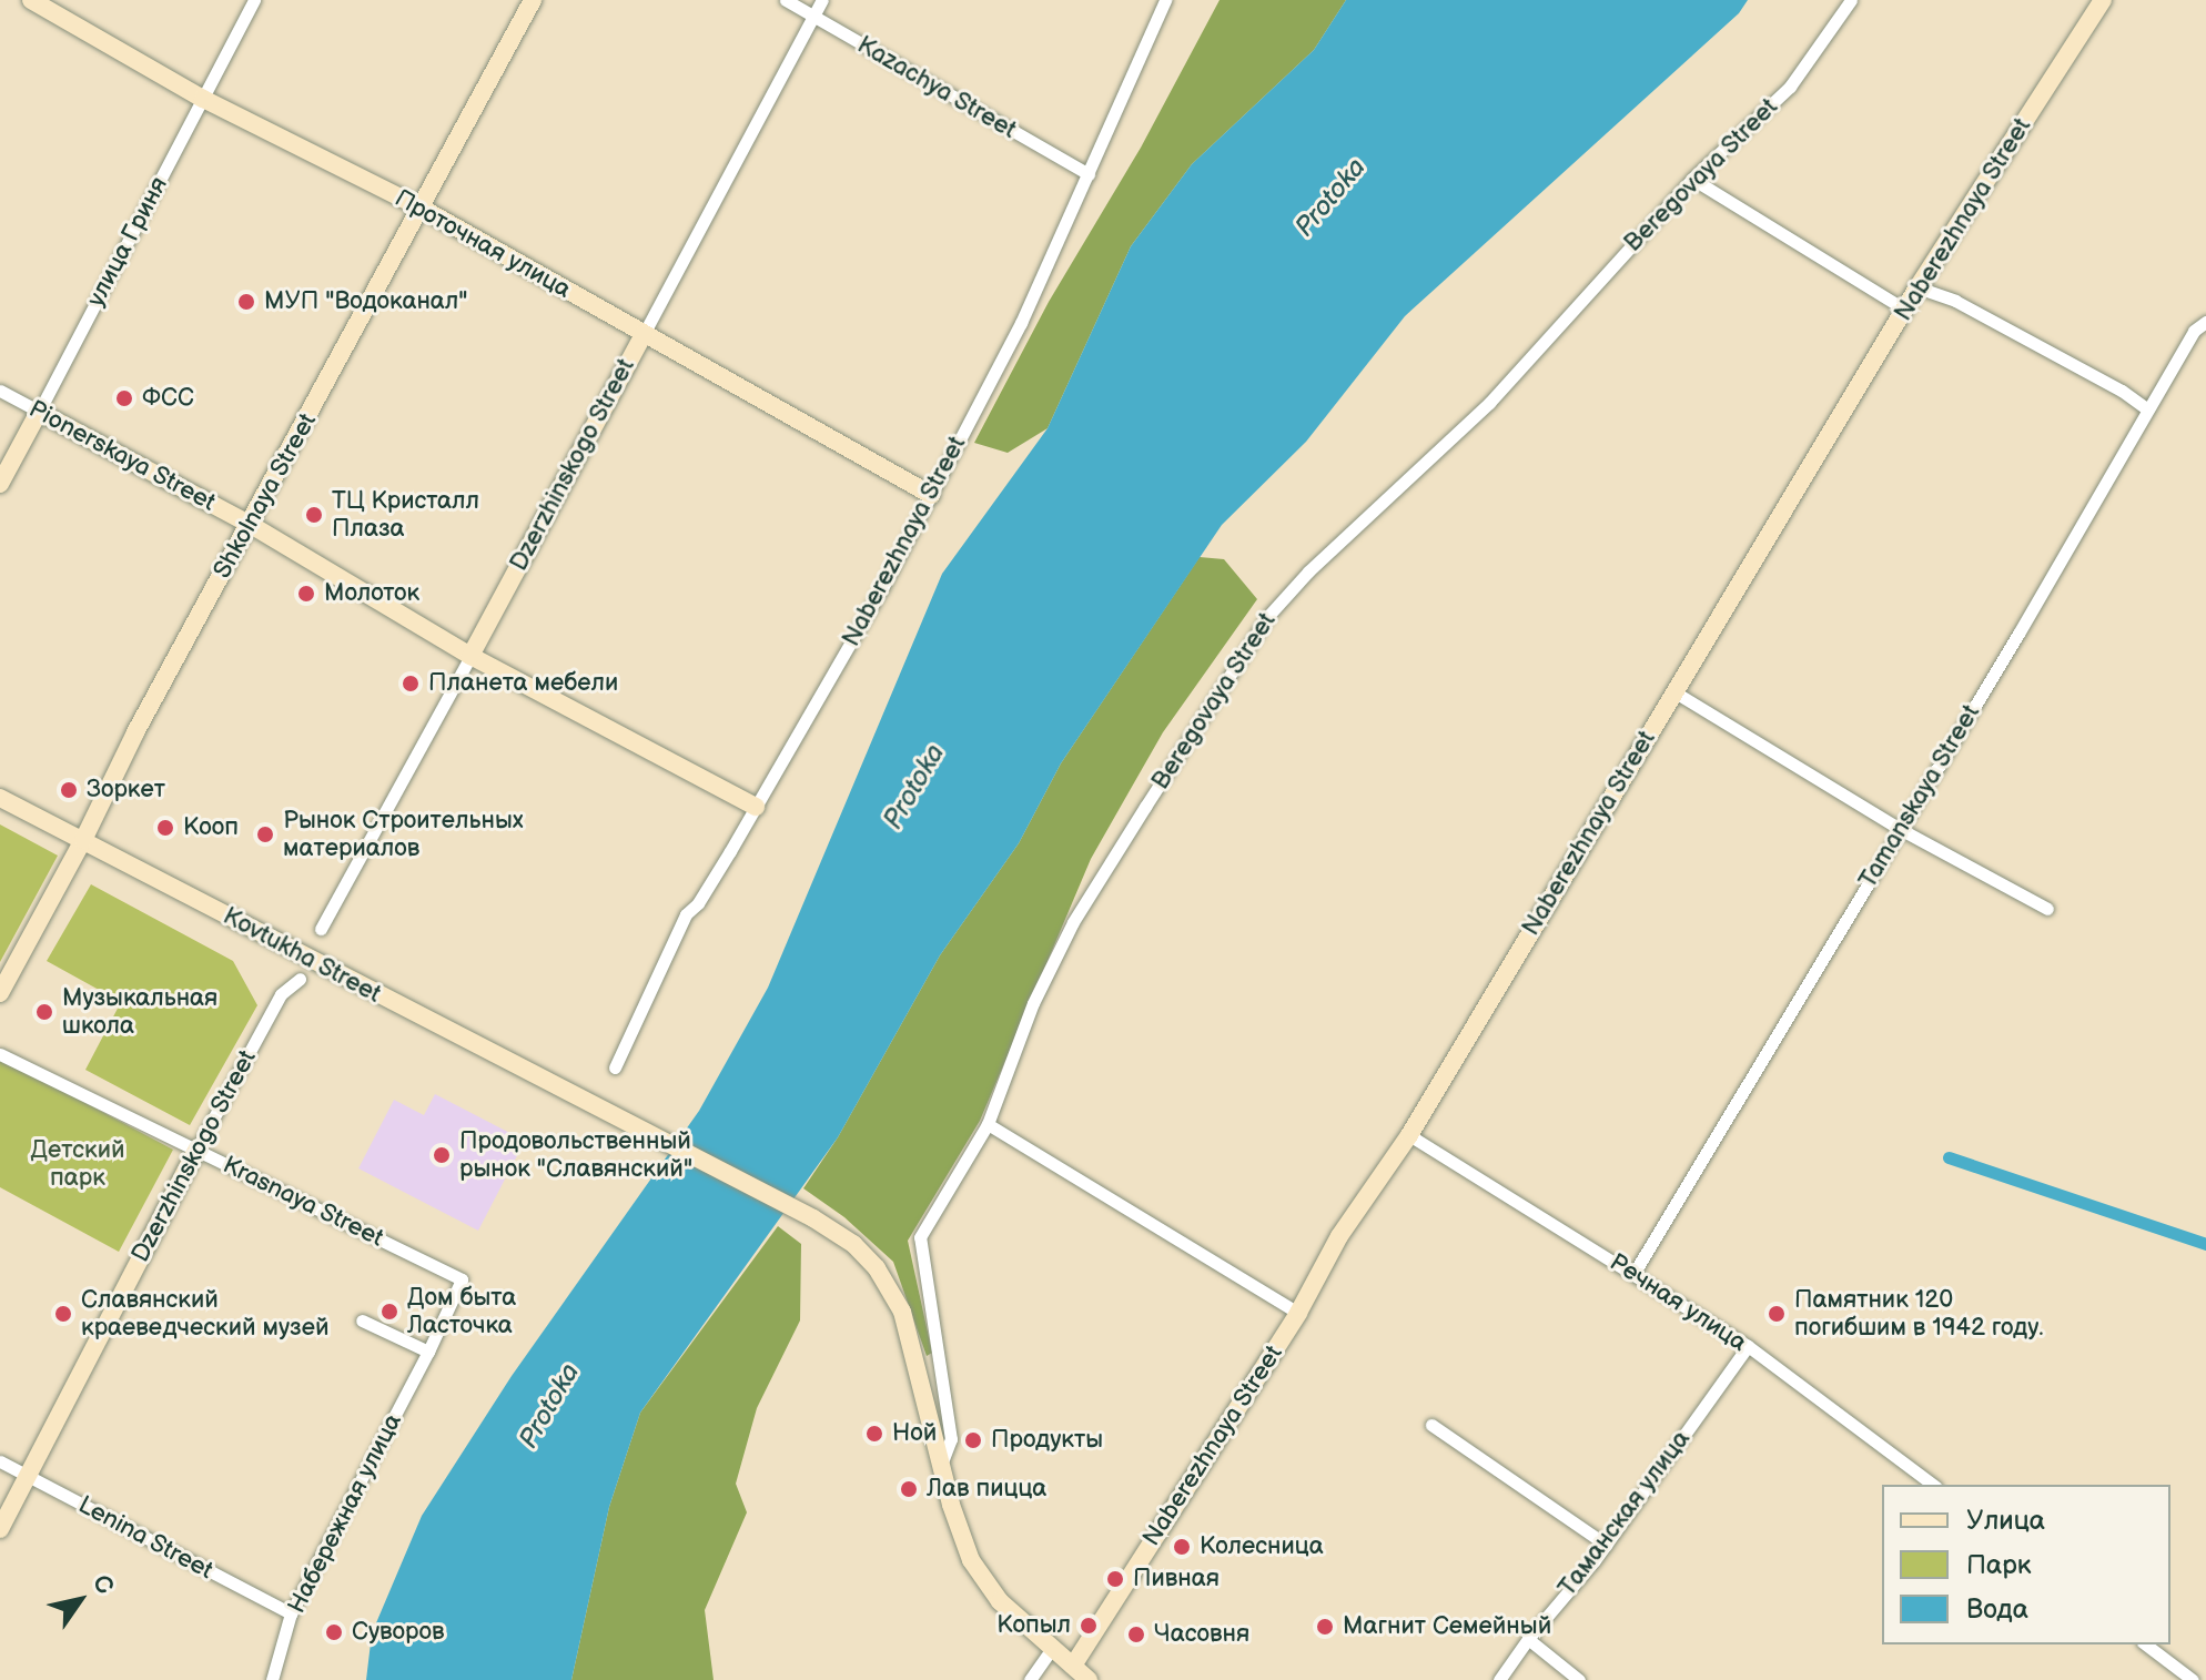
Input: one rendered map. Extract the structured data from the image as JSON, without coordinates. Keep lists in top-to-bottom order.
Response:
{
  "streets": {
    "street": [
      "Kazachya Street",
      "Beregovaya Street",
      "Naberezhnaya Street",
      "улица Гриня",
      "Проточная улица",
      "Pionerskaya Street",
      "Dzerzhinskogo Street",
      "Shkolnaya Street",
      "Tamanskaya Street",
      "Kovtukha Street",
      "Krasnaya Street",
      "Речная улица",
      "Набережная улица",
      "Таманская улица",
      "Lenina Street"
    ]
  },
  "crossings": [
    ["Kazachya Street", "Naberezhnaya Street"],
    ["Kazachya Street", "Dzerzhinskogo Street"],
    ["Beregovaya Street", "Kovtukha Street"],
    ["Naberezhnaya Street", "Проточная улица"],
    ["Naberezhnaya Street", "Pionerskaya Street"],
    ["Naberezhnaya Street", "Речная улица"],
    ["улица Гриня", "Проточная улица"],
    ["улица Гриня", "Pionerskaya Street"],
    ["Проточная улица", "Dzerzhinskogo Street"],
    ["Проточная улица", "Shkolnaya Street"],
    ["Pionerskaya Street", "Dzerzhinskogo Street"],
    ["Pionerskaya Street", "Shkolnaya Street"],
    ["Dzerzhinskogo Street", "Krasnaya Street"],
    ["Dzerzhinskogo Street", "Lenina Street"],
    ["Shkolnaya Street", "Kovtukha Street"],
    ["Tamanskaya Street", "Речная улица"],
    ["Krasnaya Street", "Набережная улица"],
    ["Речная улица", "Таманская улица"],
    ["Набережная улица", "Lenina Street"]
  ],
  "water": ["Protoka"],
  "parks": ["Детский парк"],
  "places": [
    "МУП \"Водоканал\"",
    "ФСС",
    "ТЦ Кристалл Плаза",
    "Молоток",
    "Планета мебели",
    "Зоркет",
    "Кооп",
    "Рынок Строительных материалов",
    "Музыкальная школа",
    "Продовольственный рынок \"Славянский\"",
    "Дом быта Ласточка",
    "Славянский краеведческий музей",
    "Памятник 120 погибшим в 1942 году.",
    "Ной",
    "Продукты",
    "Лав пицца",
    "Колесница",
    "Пивная",
    "Копыл",
    "Магнит Семейный",
    "Суворов",
    "Часовня"
  ],
  "legend": ["Улица", "Парк", "Вода"],
  "north": "top right"
}
